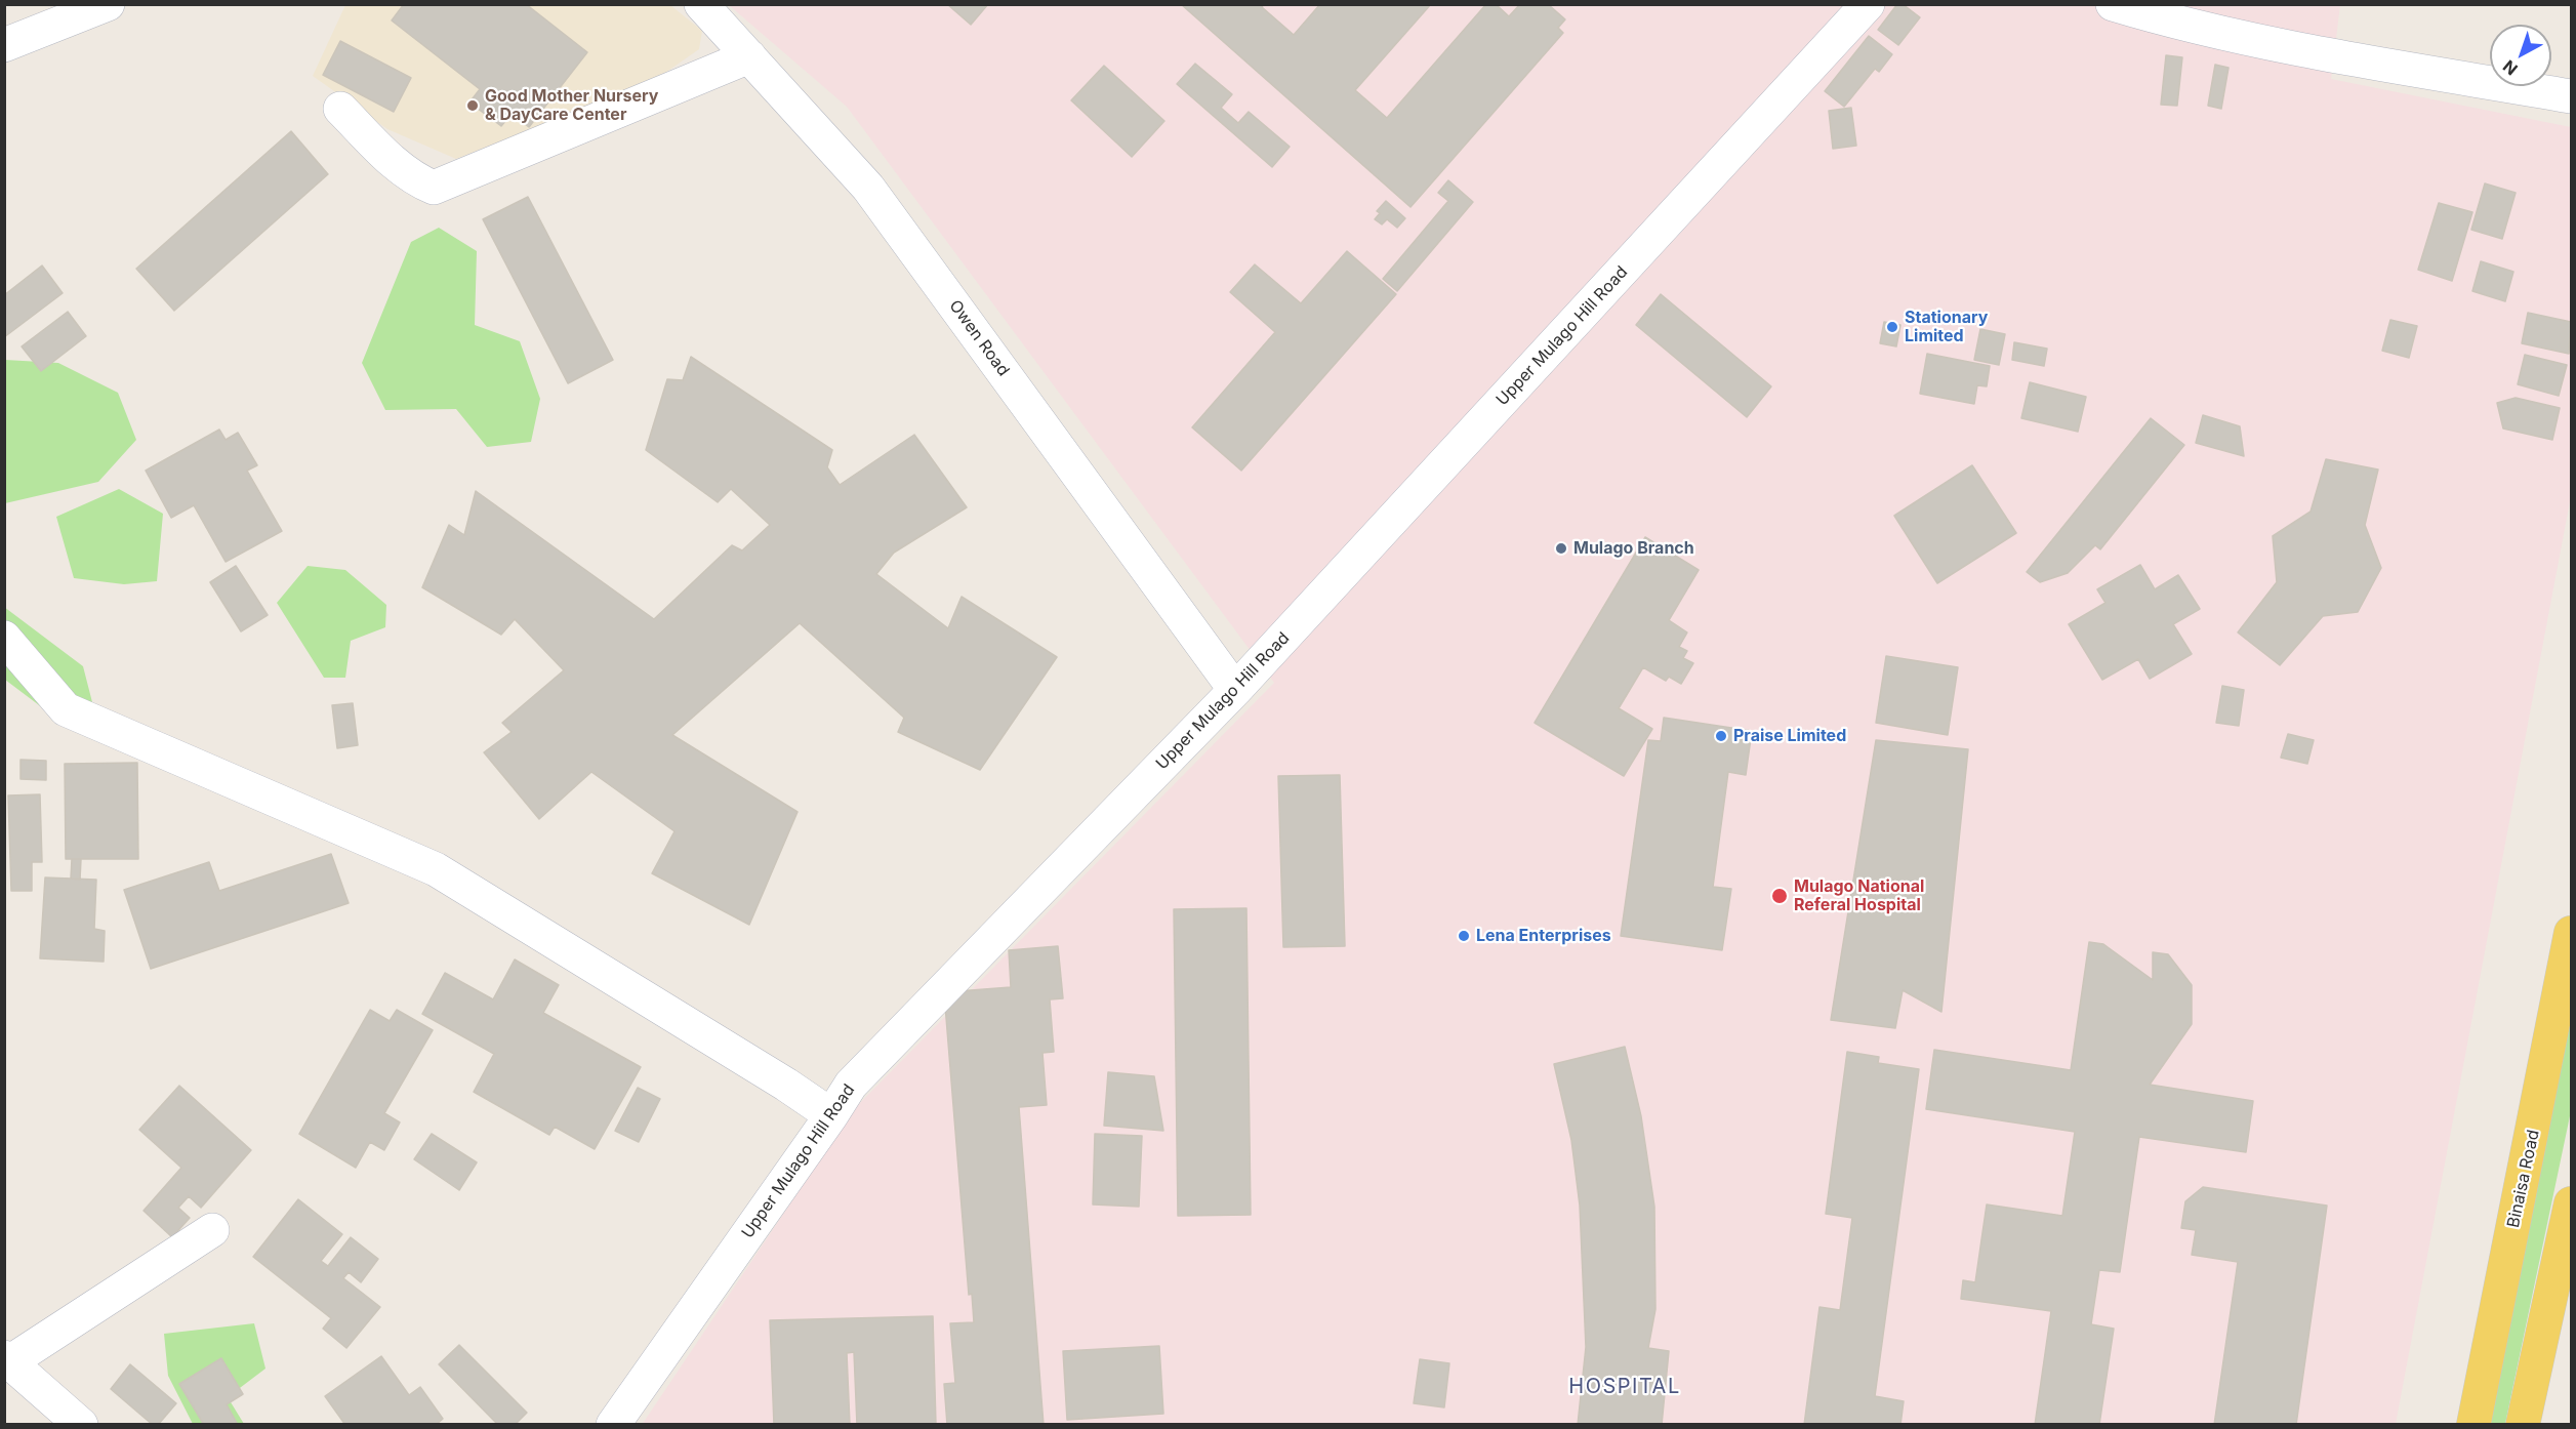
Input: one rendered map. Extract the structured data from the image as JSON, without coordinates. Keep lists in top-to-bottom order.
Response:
{
  "streets": {
    "main road": ["Binaisa Road"],
    "street": ["Upper Mulago Hill Road", "Owen Road"]
  },
  "crossings": [
    ["Upper Mulago Hill Road", "Owen Road"]
  ],
  "districts": ["HOSPITAL"],
  "places": [
    "Good Mother Nursery & DayCare Center",
    "Stationary Limited",
    "Mulago Branch",
    "Praise Limited",
    "Mulago National Referal Hospital",
    "Lena Enterprises"
  ],
  "north": "bottom left"
}
